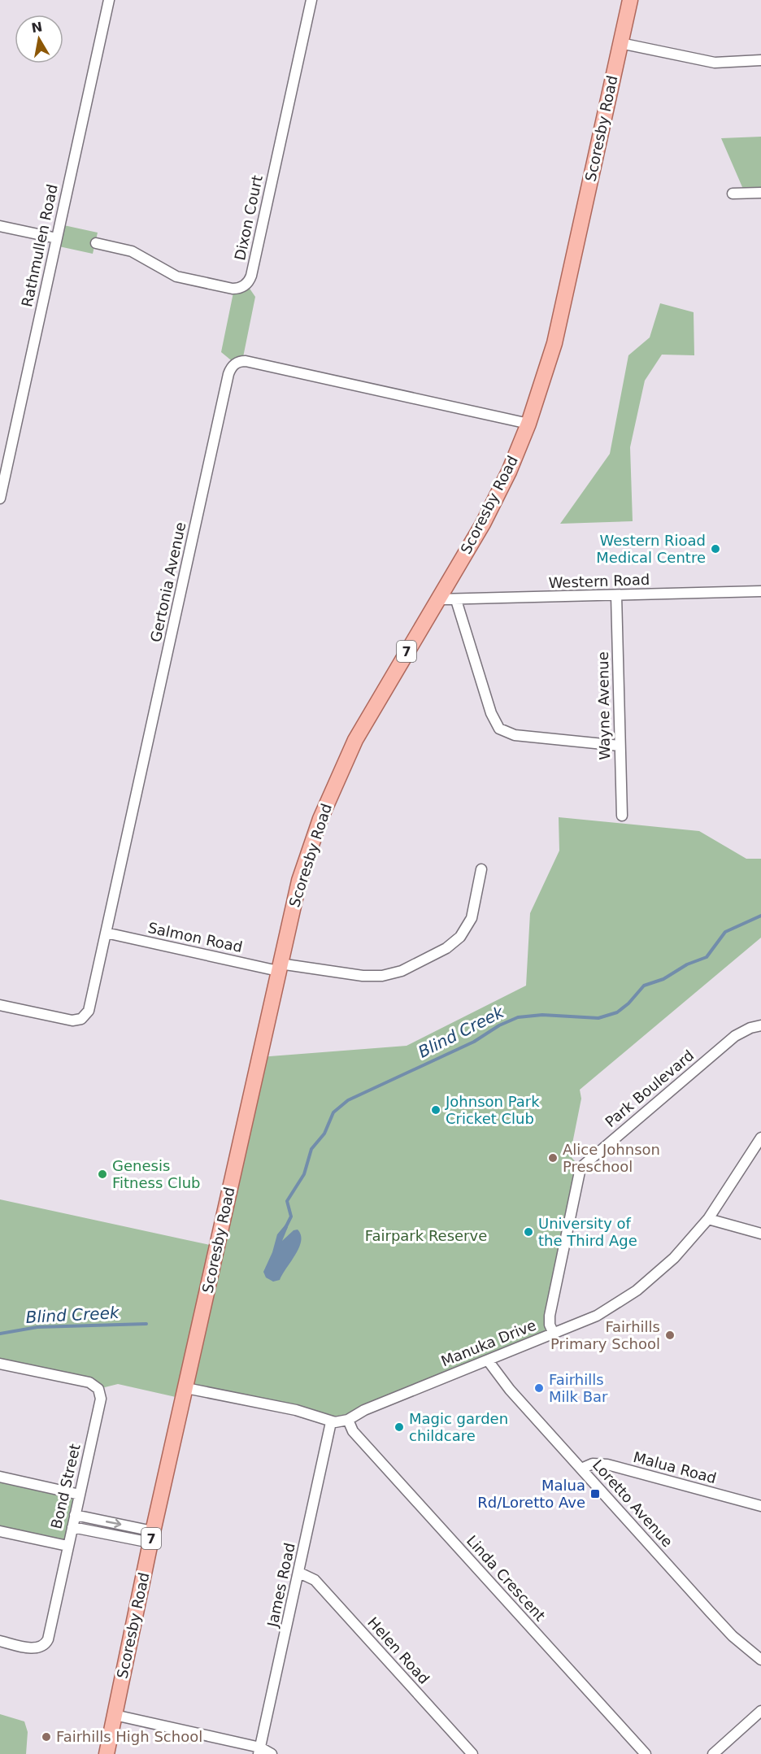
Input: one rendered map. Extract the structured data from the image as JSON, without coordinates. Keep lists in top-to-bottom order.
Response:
{
  "streets": {
    "main road": ["Scoresby Road", "7"],
    "street": [
      "Dixon Court",
      "Rathmullen Road",
      "Western Road",
      "Gertonia Avenue",
      "Wayne Avenue",
      "Salmon Road",
      "Park Boulevard",
      "Manuka Drive",
      "Malua Road",
      "Bond Street",
      "Loretto Avenue",
      "Linda Crescent",
      "James Road",
      "Helen Road"
    ]
  },
  "crossings": [
    ["Scoresby Road", "Western Road"],
    ["Scoresby Road", "Gertonia Avenue"],
    ["Scoresby Road", "Salmon Road"],
    ["Western Road", "Wayne Avenue"],
    ["Gertonia Avenue", "Salmon Road"],
    ["Park Boulevard", "Manuka Drive"],
    ["Manuka Drive", "Loretto Avenue"],
    ["Manuka Drive", "Linda Crescent"],
    ["Manuka Drive", "James Road"],
    ["Malua Road", "Loretto Avenue"],
    ["James Road", "Helen Road"]
  ],
  "water": ["Blind Creek"],
  "parks": ["Fairpark Reserve"],
  "places": {
    "other": [
      "Western Rioad Medical Centre",
      "Johnson Park Cricket Club",
      "Alice Johnson Preschool",
      "Genesis Fitness Club",
      "University of the Third Age",
      "Fairhills Primary School",
      "Fairhills Milk Bar",
      "Magic garden childcare",
      "Fairhills High School"
    ],
    "transit": ["Malua Rd/Loretto Ave"]
  },
  "north": "top"
}
